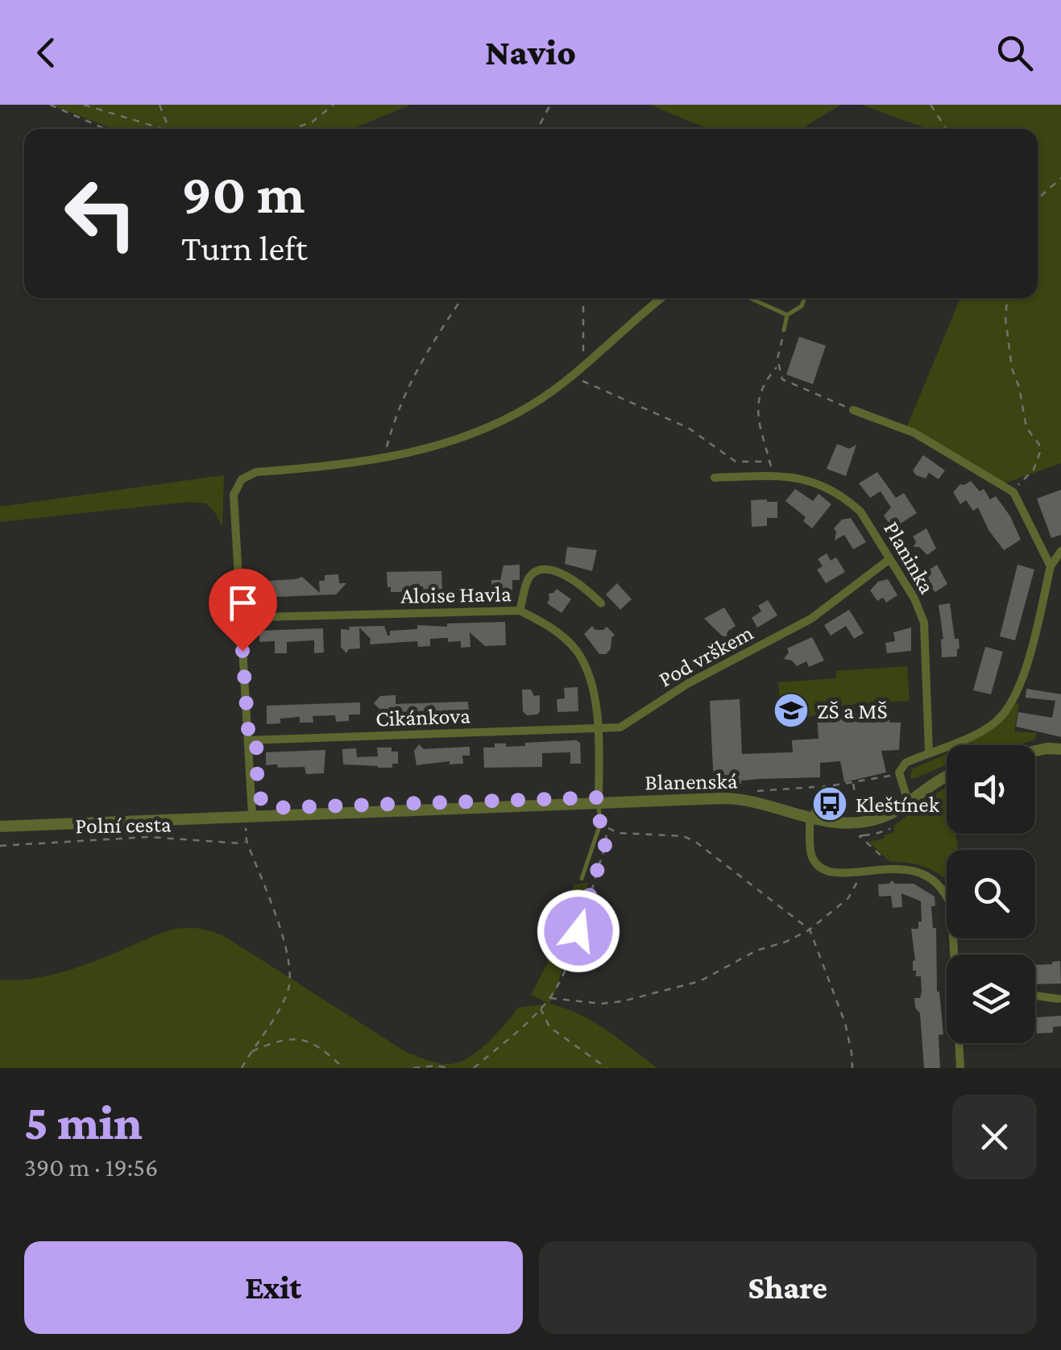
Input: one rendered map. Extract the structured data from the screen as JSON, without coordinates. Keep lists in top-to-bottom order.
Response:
{
  "streets": {
    "street": [
      "Planinka",
      "Aloise Havla",
      "Pod vrškem",
      "Cikánkova",
      "Blanenská"
    ],
    "path": ["Polní cesta"]
  },
  "crossings": [
    ["Planinka", "Pod vrškem"],
    ["Aloise Havla", "Pod vrškem"],
    ["Aloise Havla", "Cikánkova"],
    ["Pod vrškem", "Cikánkova"]
  ],
  "places": {
    "school or university": ["ZŠ a MŠ"],
    "bus stop": ["Kleštínek"]
  },
  "page": {
    "header": "Navio",
    "turn": ["90 m", "Turn left"],
    "heading": ["5 min", "390 m · 19:56"],
    "buttons": ["Exit", "Share"]
  }
}
